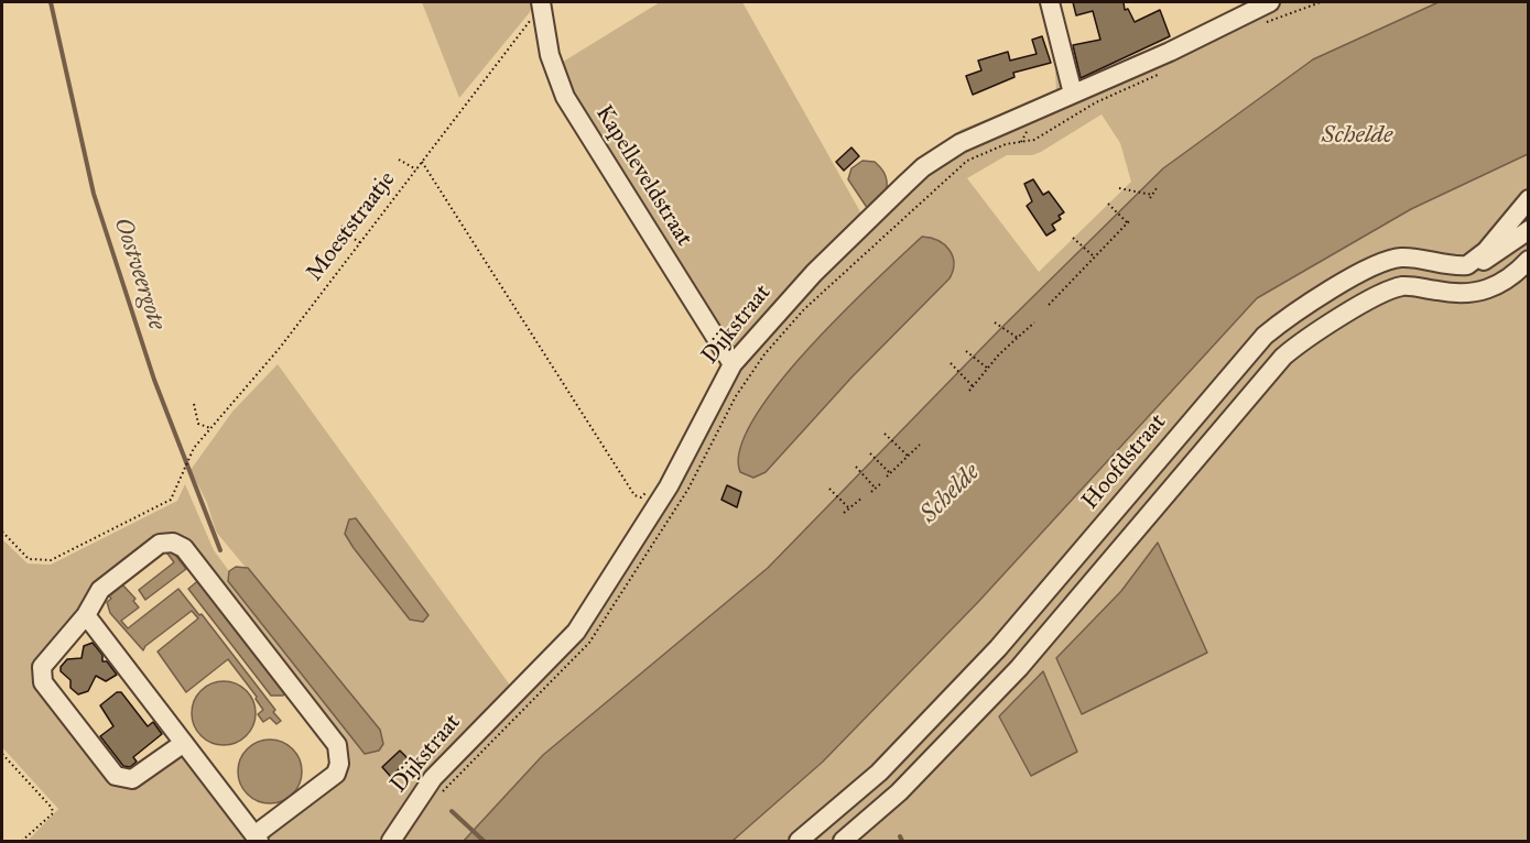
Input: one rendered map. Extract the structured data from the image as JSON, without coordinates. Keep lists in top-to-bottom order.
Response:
{
  "streets": {
    "street": ["Kapelleveldstraat", "Dijkstraat", "Hoofdstraat"],
    "path": ["Moeststraatje"]
  },
  "crossings": [
    ["Kapelleveldstraat", "Moeststraatje"],
    ["Kapelleveldstraat", "Dijkstraat"]
  ],
  "water": ["Schelde", "Oostveergote"]
}
